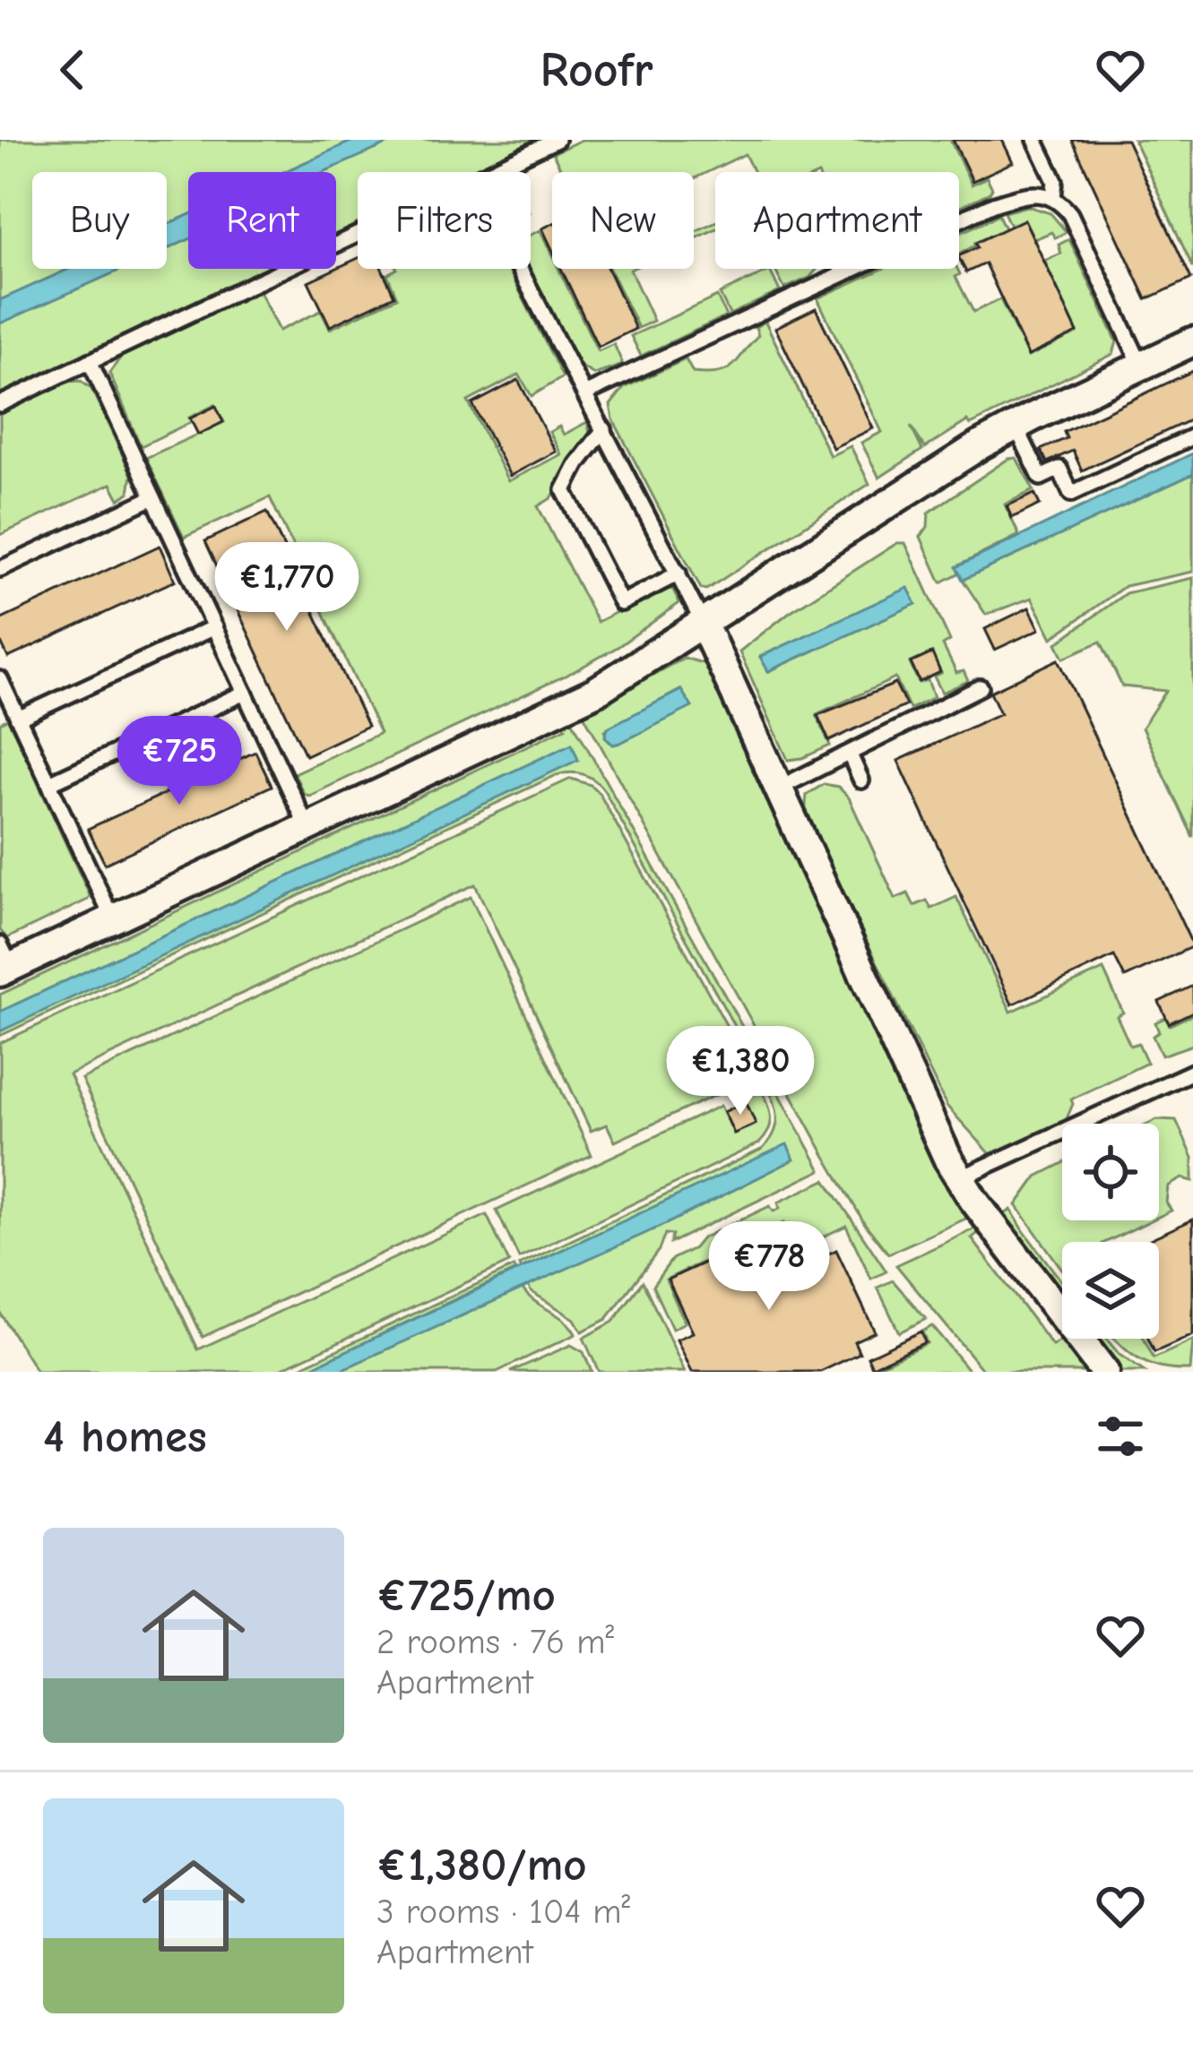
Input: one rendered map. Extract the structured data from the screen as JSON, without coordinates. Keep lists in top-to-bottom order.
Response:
{
  "page": {
    "header": "Roofr",
    "chip": [
      "Buy",
      "Rent",
      "Filters",
      "New",
      "Apartment"
    ],
    "price": [
      "€1,770",
      "€725",
      "€1,380",
      "€778"
    ],
    "heading": "4 homes",
    "list": [
      {
        "name": "€725/mo",
        "note": "2 rooms · 76 m² · Apartment"
      },
      {
        "name": "€1,380/mo",
        "note": "3 rooms · 104 m² · Apartment"
      }
    ]
  }
}
